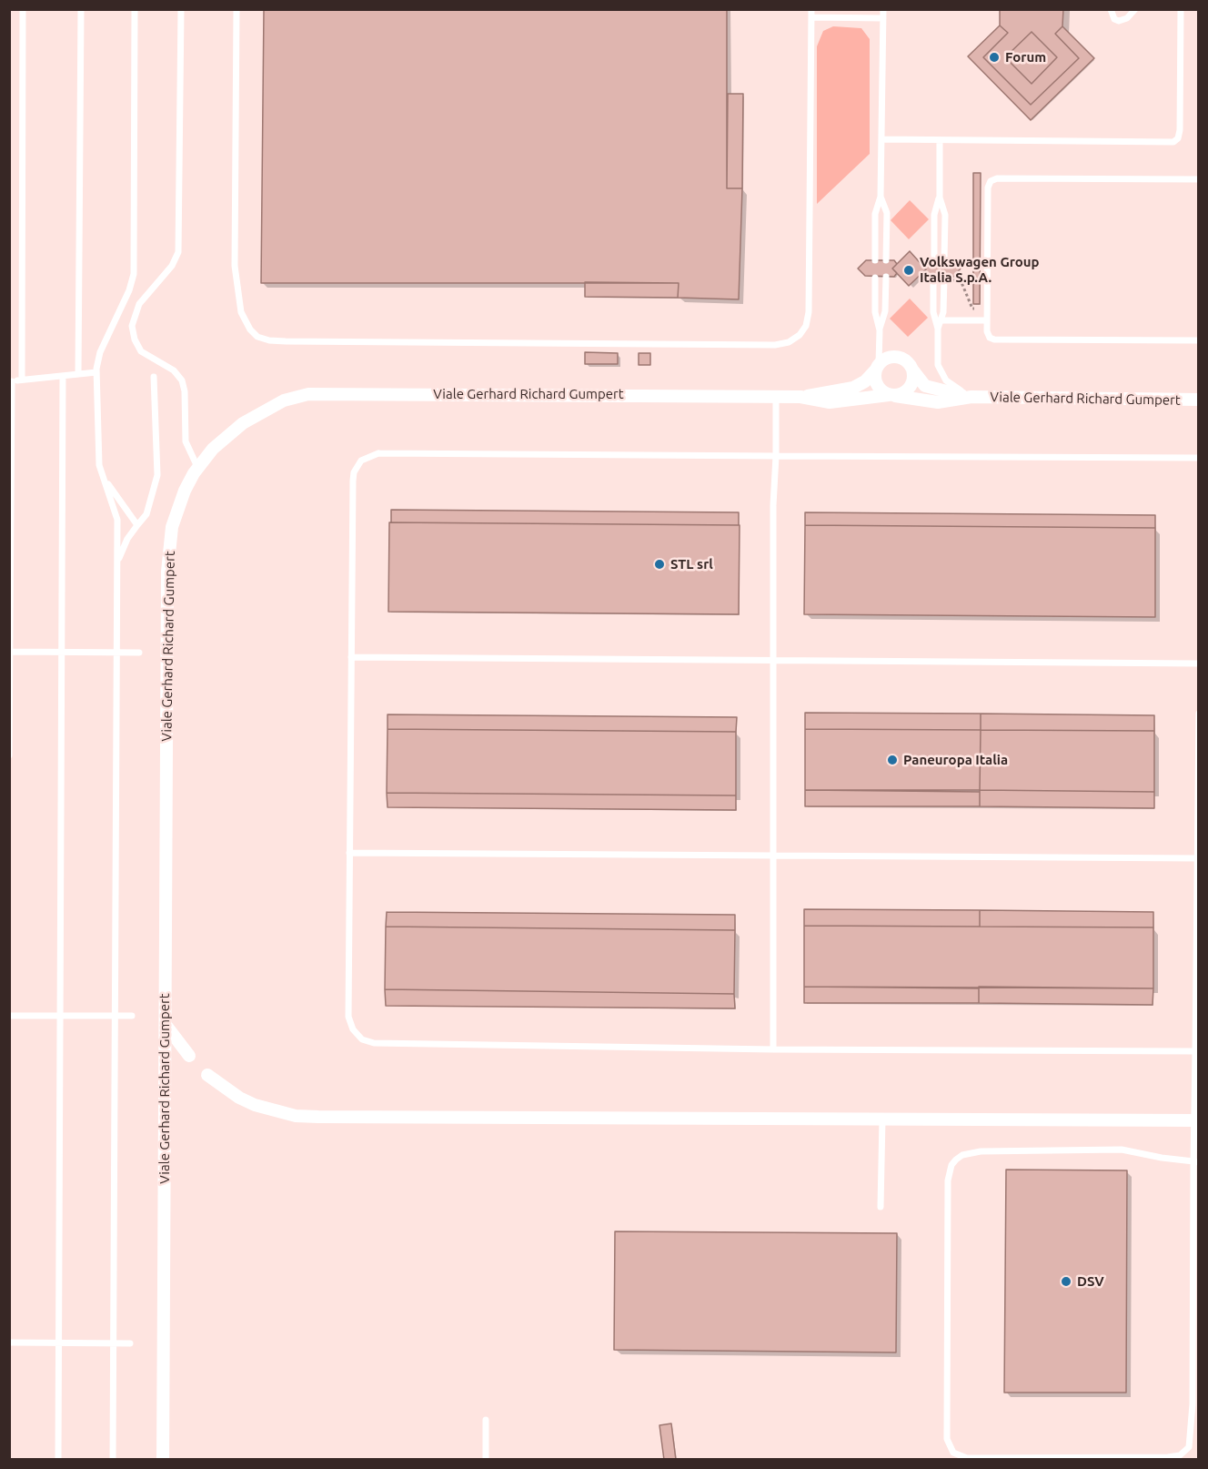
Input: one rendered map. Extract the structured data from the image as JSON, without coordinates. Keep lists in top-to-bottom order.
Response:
{
  "streets": {
    "street": ["Viale Gerhard Richard Gumpert"]
  },
  "places": [
    "Forum",
    "Volkswagen Group Italia S.p.A.",
    "STL srl",
    "Paneuropa Italia",
    "DSV"
  ]
}
